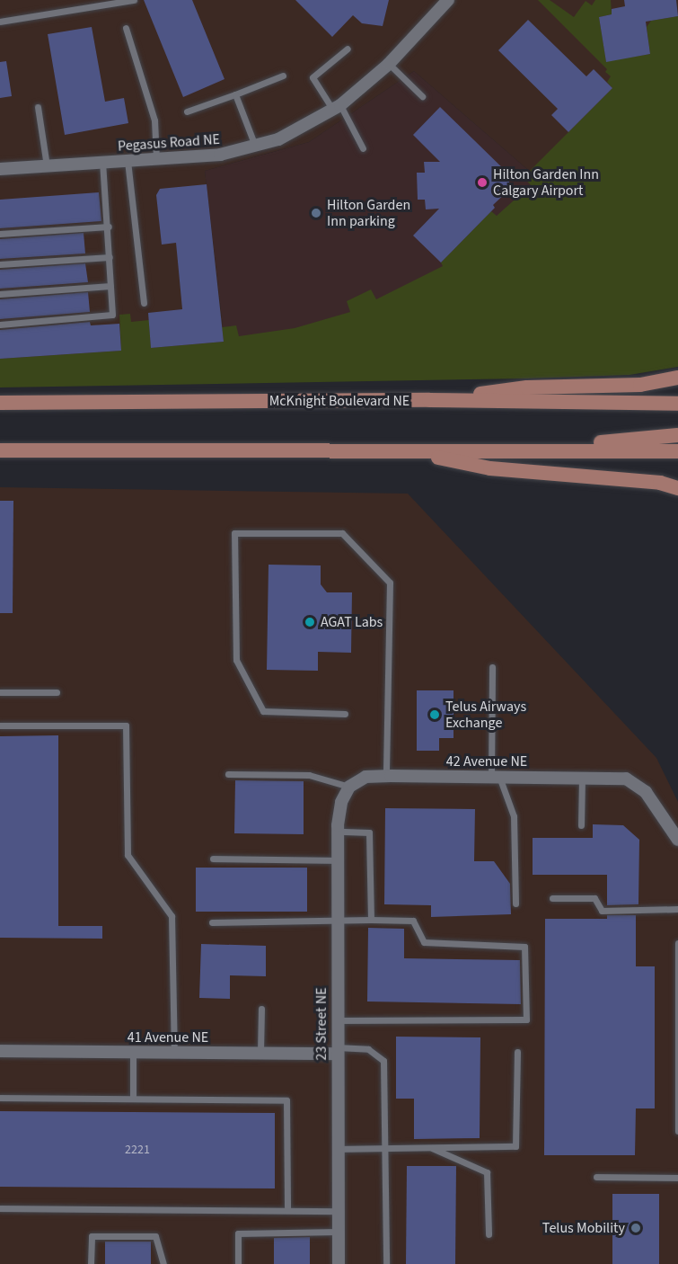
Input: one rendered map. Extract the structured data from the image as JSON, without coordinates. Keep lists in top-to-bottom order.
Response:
{
  "streets": {
    "main road": ["McKnight Boulevard NE"],
    "street": [
      "Pegasus Road NE",
      "42 Avenue NE",
      "23 Street NE",
      "41 Avenue NE"
    ]
  },
  "crossings": [
    ["42 Avenue NE", "23 Street NE"],
    ["23 Street NE", "41 Avenue NE"]
  ],
  "places": [
    "Hilton Garden Inn Calgary Airport",
    "Hilton Garden Inn parking",
    "AGAT Labs",
    "Telus Airways Exchange",
    "Telus Mobility"
  ],
  "house_numbers": ["2221"]
}
